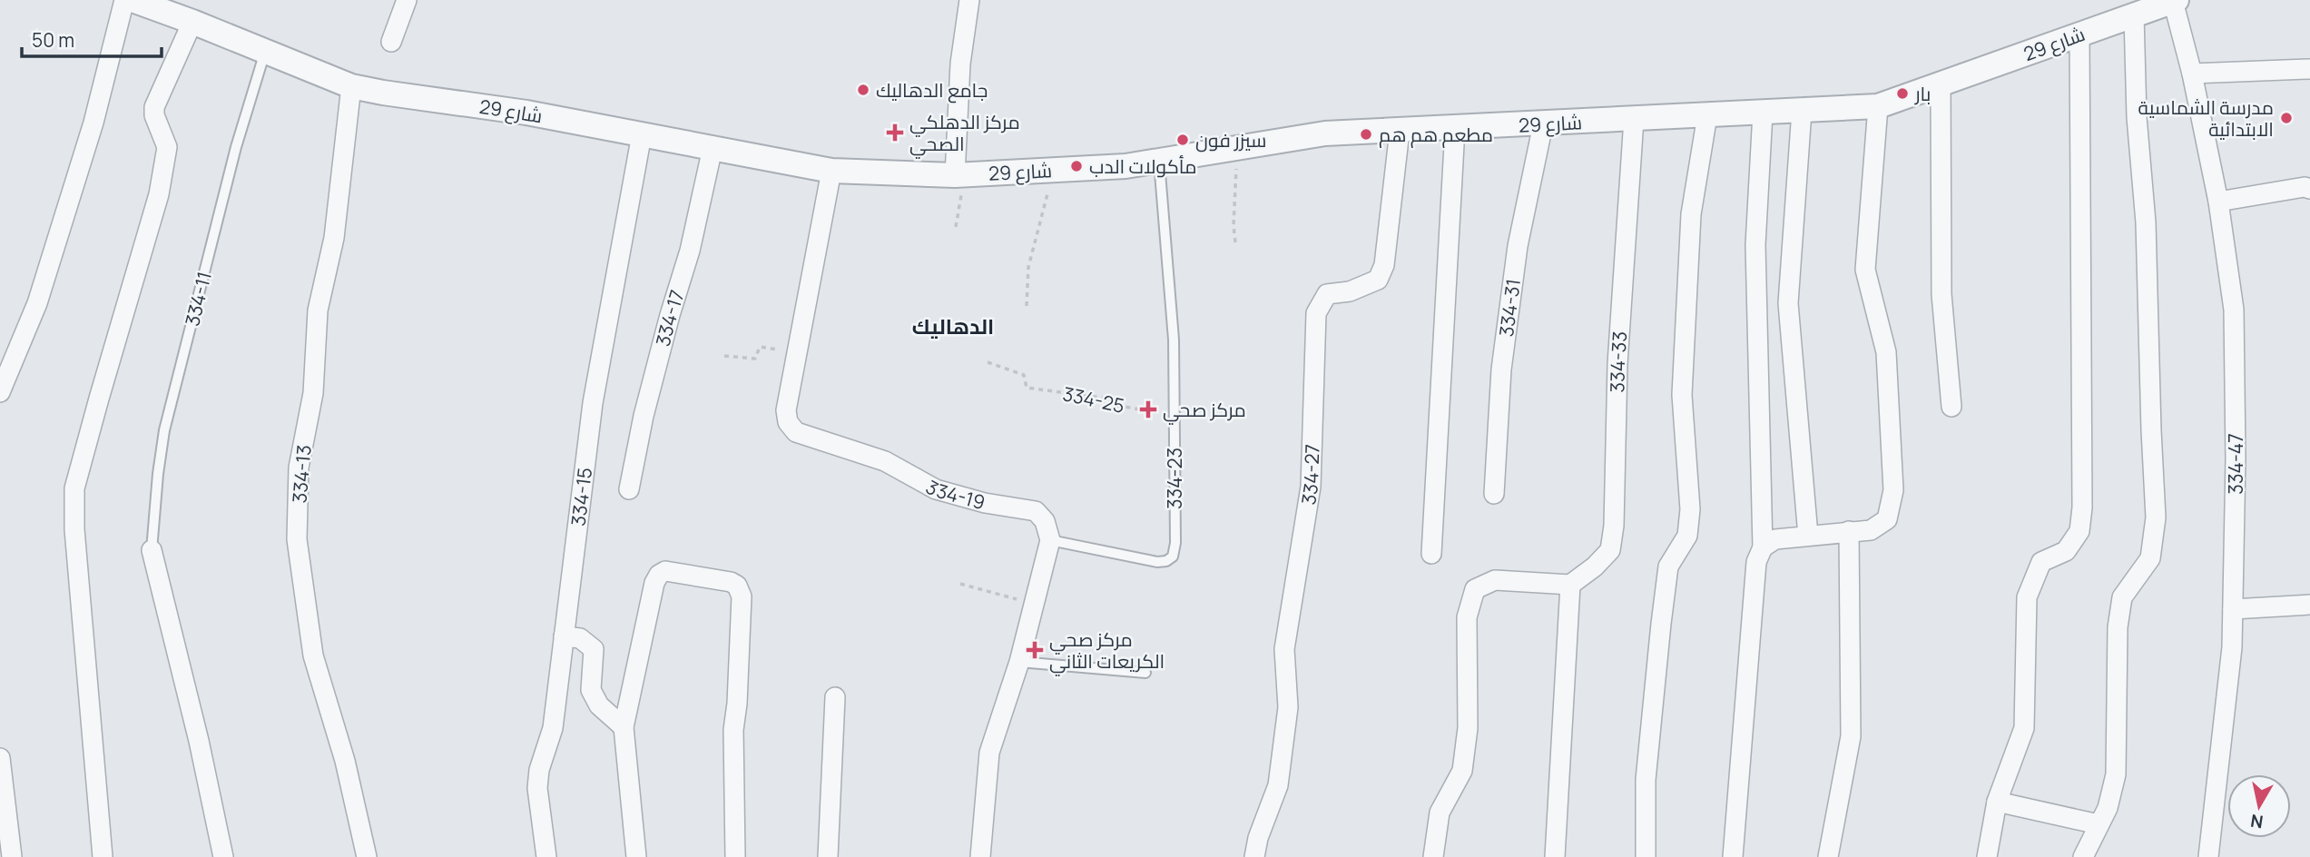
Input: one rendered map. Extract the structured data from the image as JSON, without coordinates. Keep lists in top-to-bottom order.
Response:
{
  "streets": {
    "street": [
      "شارع 29",
      "334-31",
      "334-17",
      "334-33",
      "334-47",
      "334-13",
      "334-27",
      "334-19",
      "334-15"
    ],
    "lane": ["334-11", "334-23"],
    "path": ["334-25"]
  },
  "crossings": [
    ["شارع 29", "334-11"],
    ["شارع 29", "334-31"],
    ["شارع 29", "334-17"],
    ["شارع 29", "334-33"],
    ["شارع 29", "334-47"],
    ["شارع 29", "334-13"],
    ["شارع 29", "334-27"],
    ["شارع 29", "334-23"],
    ["شارع 29", "334-19"],
    ["شارع 29", "334-15"],
    ["334-25", "334-23"],
    ["334-23", "334-19"]
  ],
  "districts": ["الدهاليك"],
  "places": {
    "other": [
      "جامع الدهاليك",
      "بار",
      "مدرسة الشماسية الابتدائية",
      "مطعم هم هم",
      "سيزر فون",
      "مأكولات الدب"
    ],
    "health": ["مركز الدهلكي الصحي", "مركز صحي", "مركز صحي الكريعات الثاني"]
  },
  "scale_bar": "50 m",
  "north": "bottom"
}
